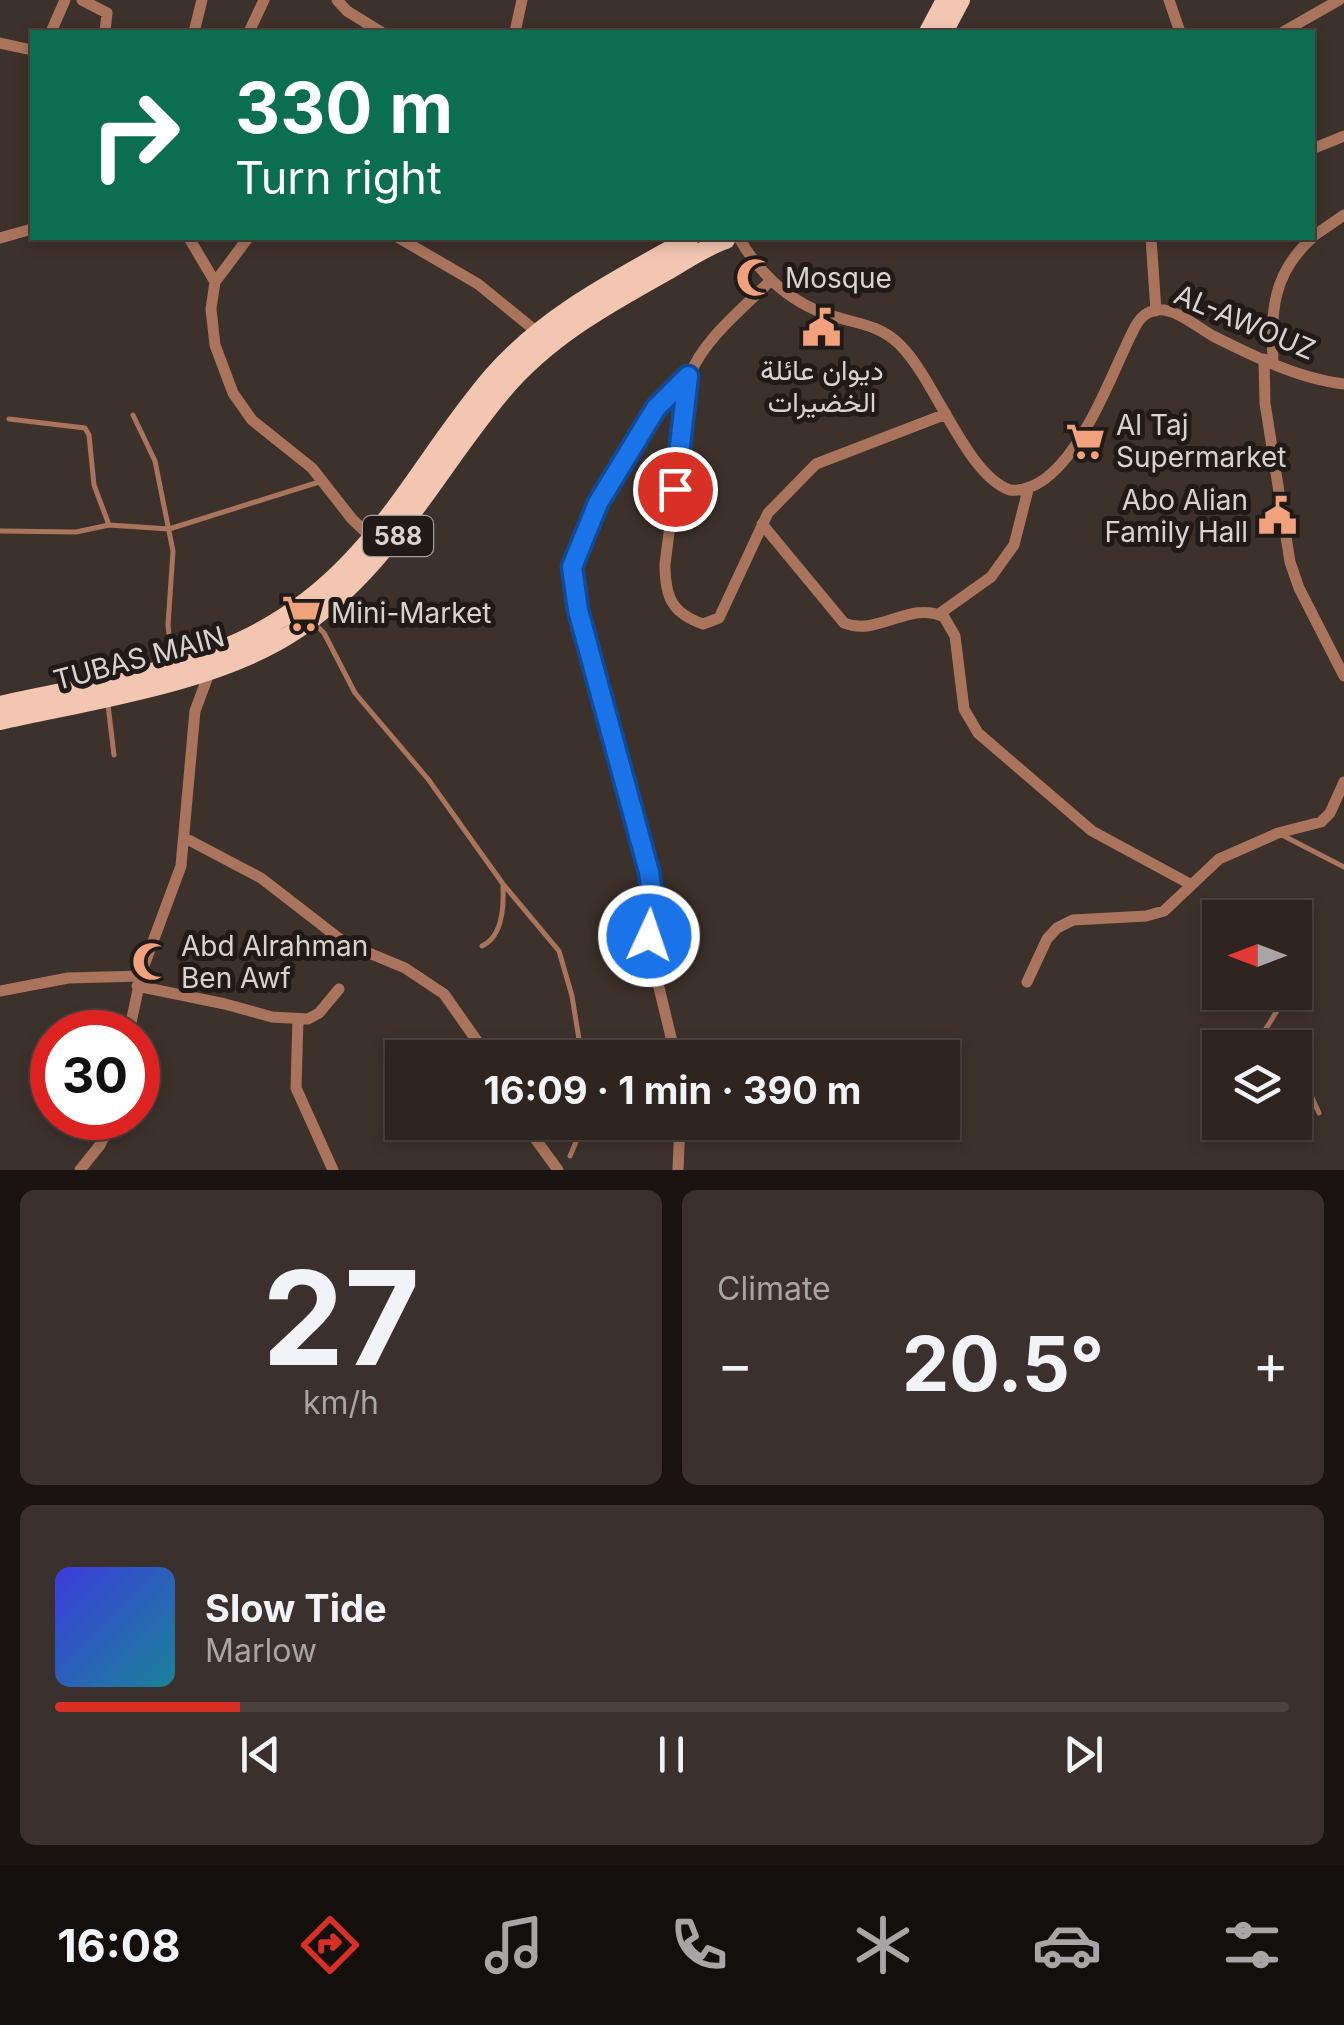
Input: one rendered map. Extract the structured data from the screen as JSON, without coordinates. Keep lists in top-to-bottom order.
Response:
{
  "streets": {
    "main road": ["588", "TUBAS MAIN"],
    "street": ["AL-AWOUZ"]
  },
  "places": {
    "mosque": ["Mosque", "Abd Alrahman Ben Awf"],
    "public building": ["ديوان عائلة الخضيرات", "Abo Alian Family Hall"],
    "supermarket": ["Al Taj Supermarket", "Mini-Market"]
  },
  "north": "left",
  "page": {
    "turn": ["330 m", "Turn right"],
    "limit": "30",
    "trip": "16:09 · 1 min · 390 m",
    "tile": [
      ["27", "km/h"],
      "Climate"
    ],
    "heat": ["−", "20.5°", "+"],
    "song": ["Slow Tide", "Marlow"],
    "tabs": "16:08"
  }
}
